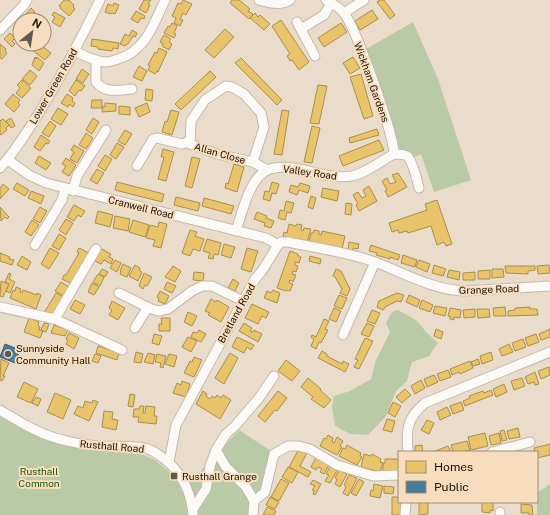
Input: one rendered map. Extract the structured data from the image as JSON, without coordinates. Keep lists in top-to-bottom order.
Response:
{
  "streets": {
    "street": [
      "Wickham Gardens",
      "Lower Green Road",
      "Allan Close",
      "Valley Road",
      "Cranwell Road",
      "Grange Road",
      "Bretland Road",
      "Rusthall Road"
    ]
  },
  "crossings": [
    ["Wickham Gardens", "Valley Road"],
    ["Lower Green Road", "Cranwell Road"],
    ["Allan Close", "Valley Road"],
    ["Cranwell Road", "Grange Road"],
    ["Cranwell Road", "Bretland Road"],
    ["Grange Road", "Bretland Road"],
    ["Bretland Road", "Rusthall Road"]
  ],
  "parks": ["Rusthall Common"],
  "places": {
    "other": ["Sunnyside Community Hall"],
    "transit": ["Rusthall Grange"]
  },
  "legend": ["Homes", "Public"],
  "north": "top right"
}
